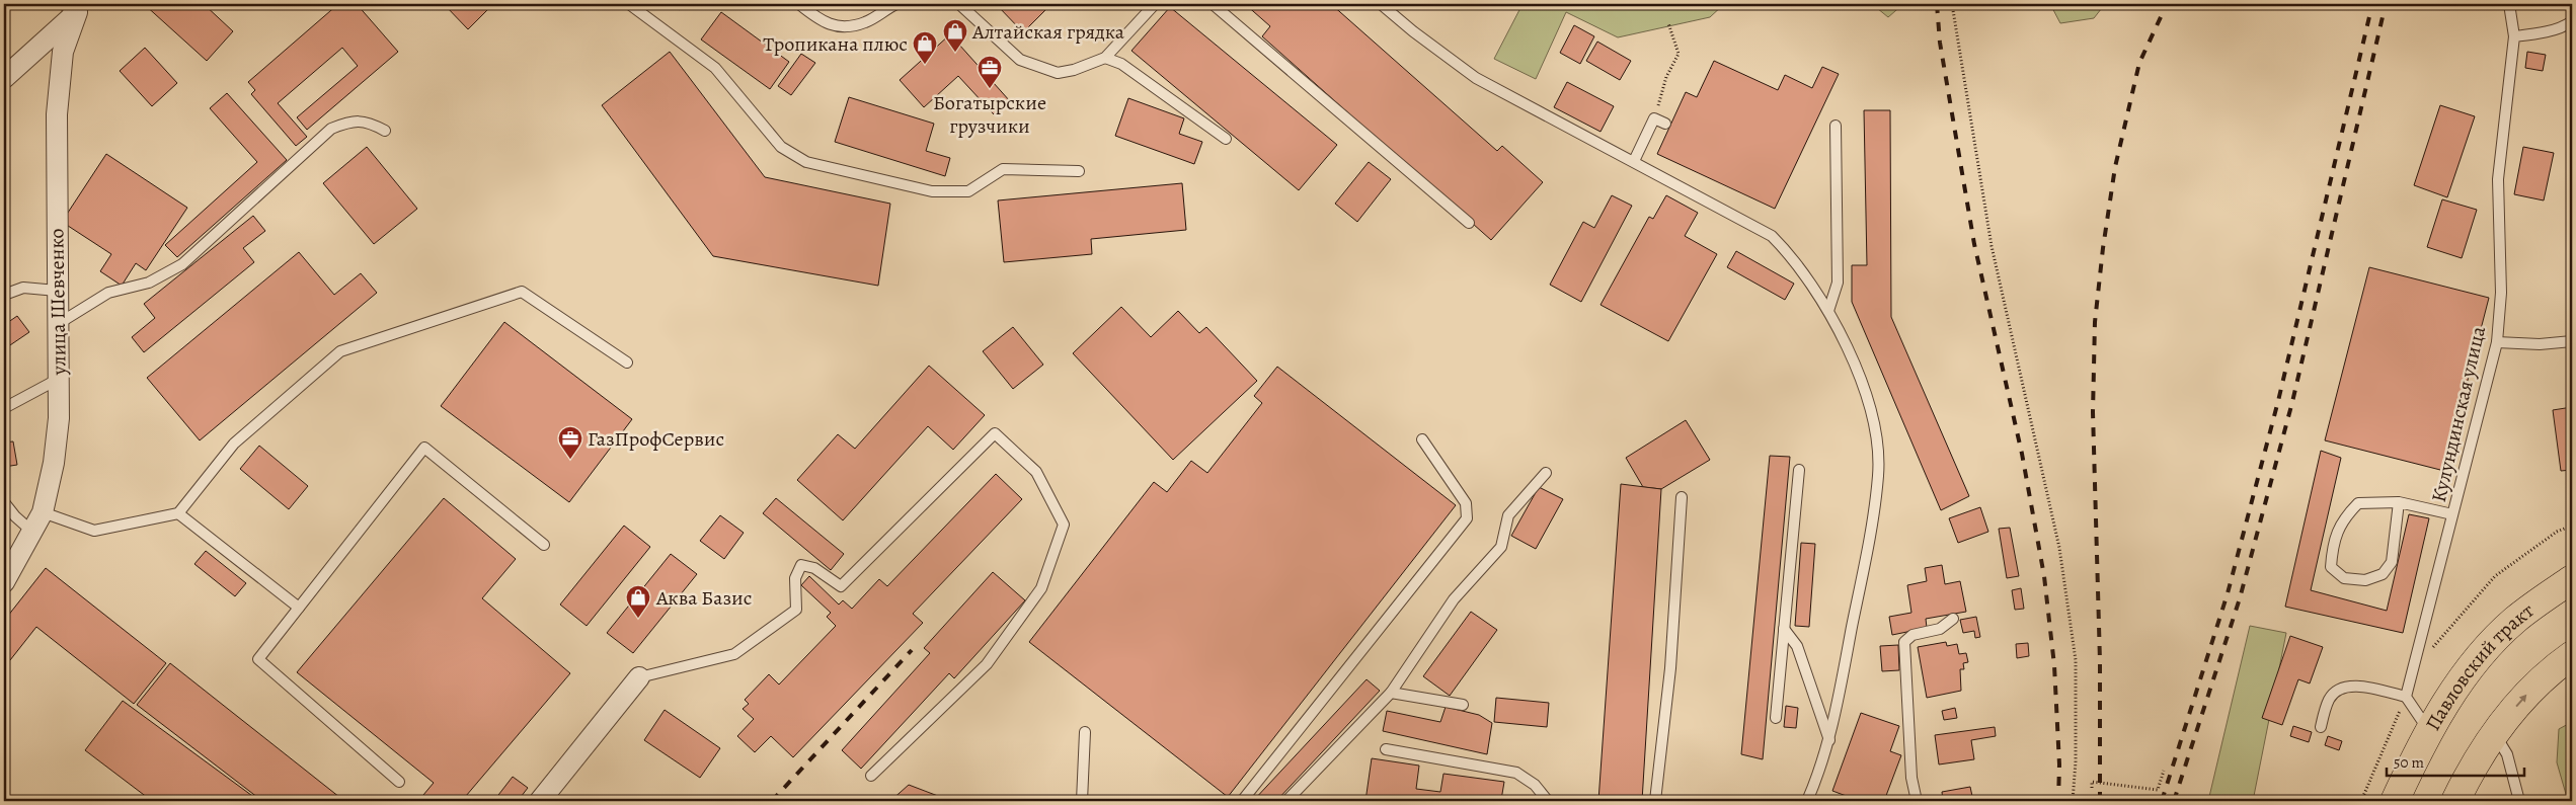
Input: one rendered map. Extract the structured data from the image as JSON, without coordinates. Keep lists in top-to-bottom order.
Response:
{
  "streets": {
    "main road": ["Павловский тракт"],
    "street": ["улица Шевченко"],
    "lane": ["Кулундинская улица"]
  },
  "places": {
    "shop": ["Алтайская грядка", "Тропикана плюс", "Аква Базис"],
    "office": ["Богатырские грузчики", "ГазПрофСервис"]
  },
  "scale_bar": "50 m"
}
